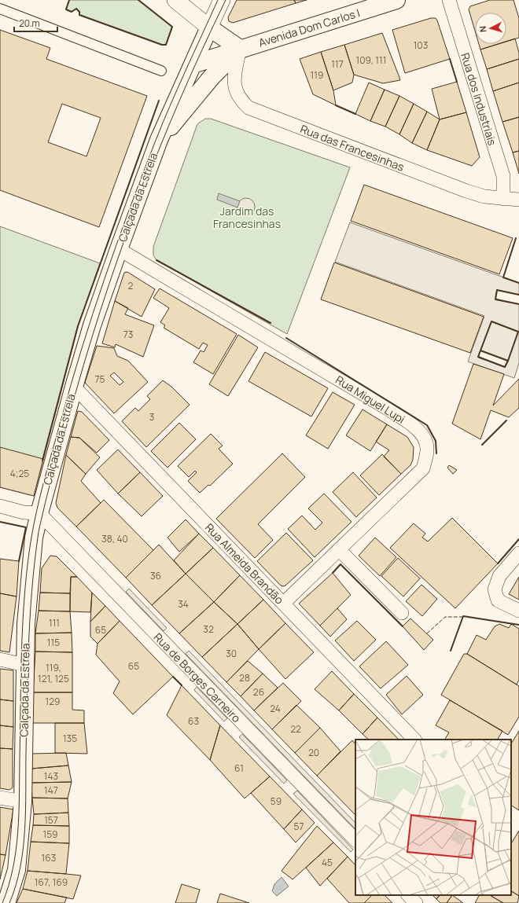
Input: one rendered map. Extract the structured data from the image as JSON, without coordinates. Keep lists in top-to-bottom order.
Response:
{
  "streets": {
    "main road": ["Avenida Dom Carlos I", "Calçada da Estrela"],
    "street": [
      "Rua dos Industriais",
      "Rua das Francesinhas",
      "Rua Miguel Lupi",
      "Rua Almeida Brandão",
      "Rua de Borges Carneiro"
    ]
  },
  "crossings": [
    ["Avenida Dom Carlos I", "Rua das Francesinhas"],
    ["Avenida Dom Carlos I", "Calçada da Estrela"],
    ["Rua dos Industriais", "Rua das Francesinhas"],
    ["Calçada da Estrela", "Rua Miguel Lupi"],
    ["Calçada da Estrela", "Rua Almeida Brandão"],
    ["Calçada da Estrela", "Rua de Borges Carneiro"],
    ["Rua Miguel Lupi", "Rua Almeida Brandão"]
  ],
  "parks": ["Jardim das Francesinhas"],
  "house_numbers": [
    "103",
    "109, 111",
    "117",
    "119",
    "2",
    "73",
    "75",
    "3",
    "4;25",
    "38, 40",
    "36",
    "34",
    "111",
    "32",
    "65",
    "115",
    "30",
    "65",
    "119, 121, 125",
    "28",
    "26",
    "129",
    "24",
    "63",
    "22",
    "135",
    "20",
    "61",
    "143",
    "147",
    "59",
    "157",
    "57",
    "159",
    "163",
    "45",
    "167, 169"
  ],
  "scale_bar": "20 m",
  "north": "left"
}
